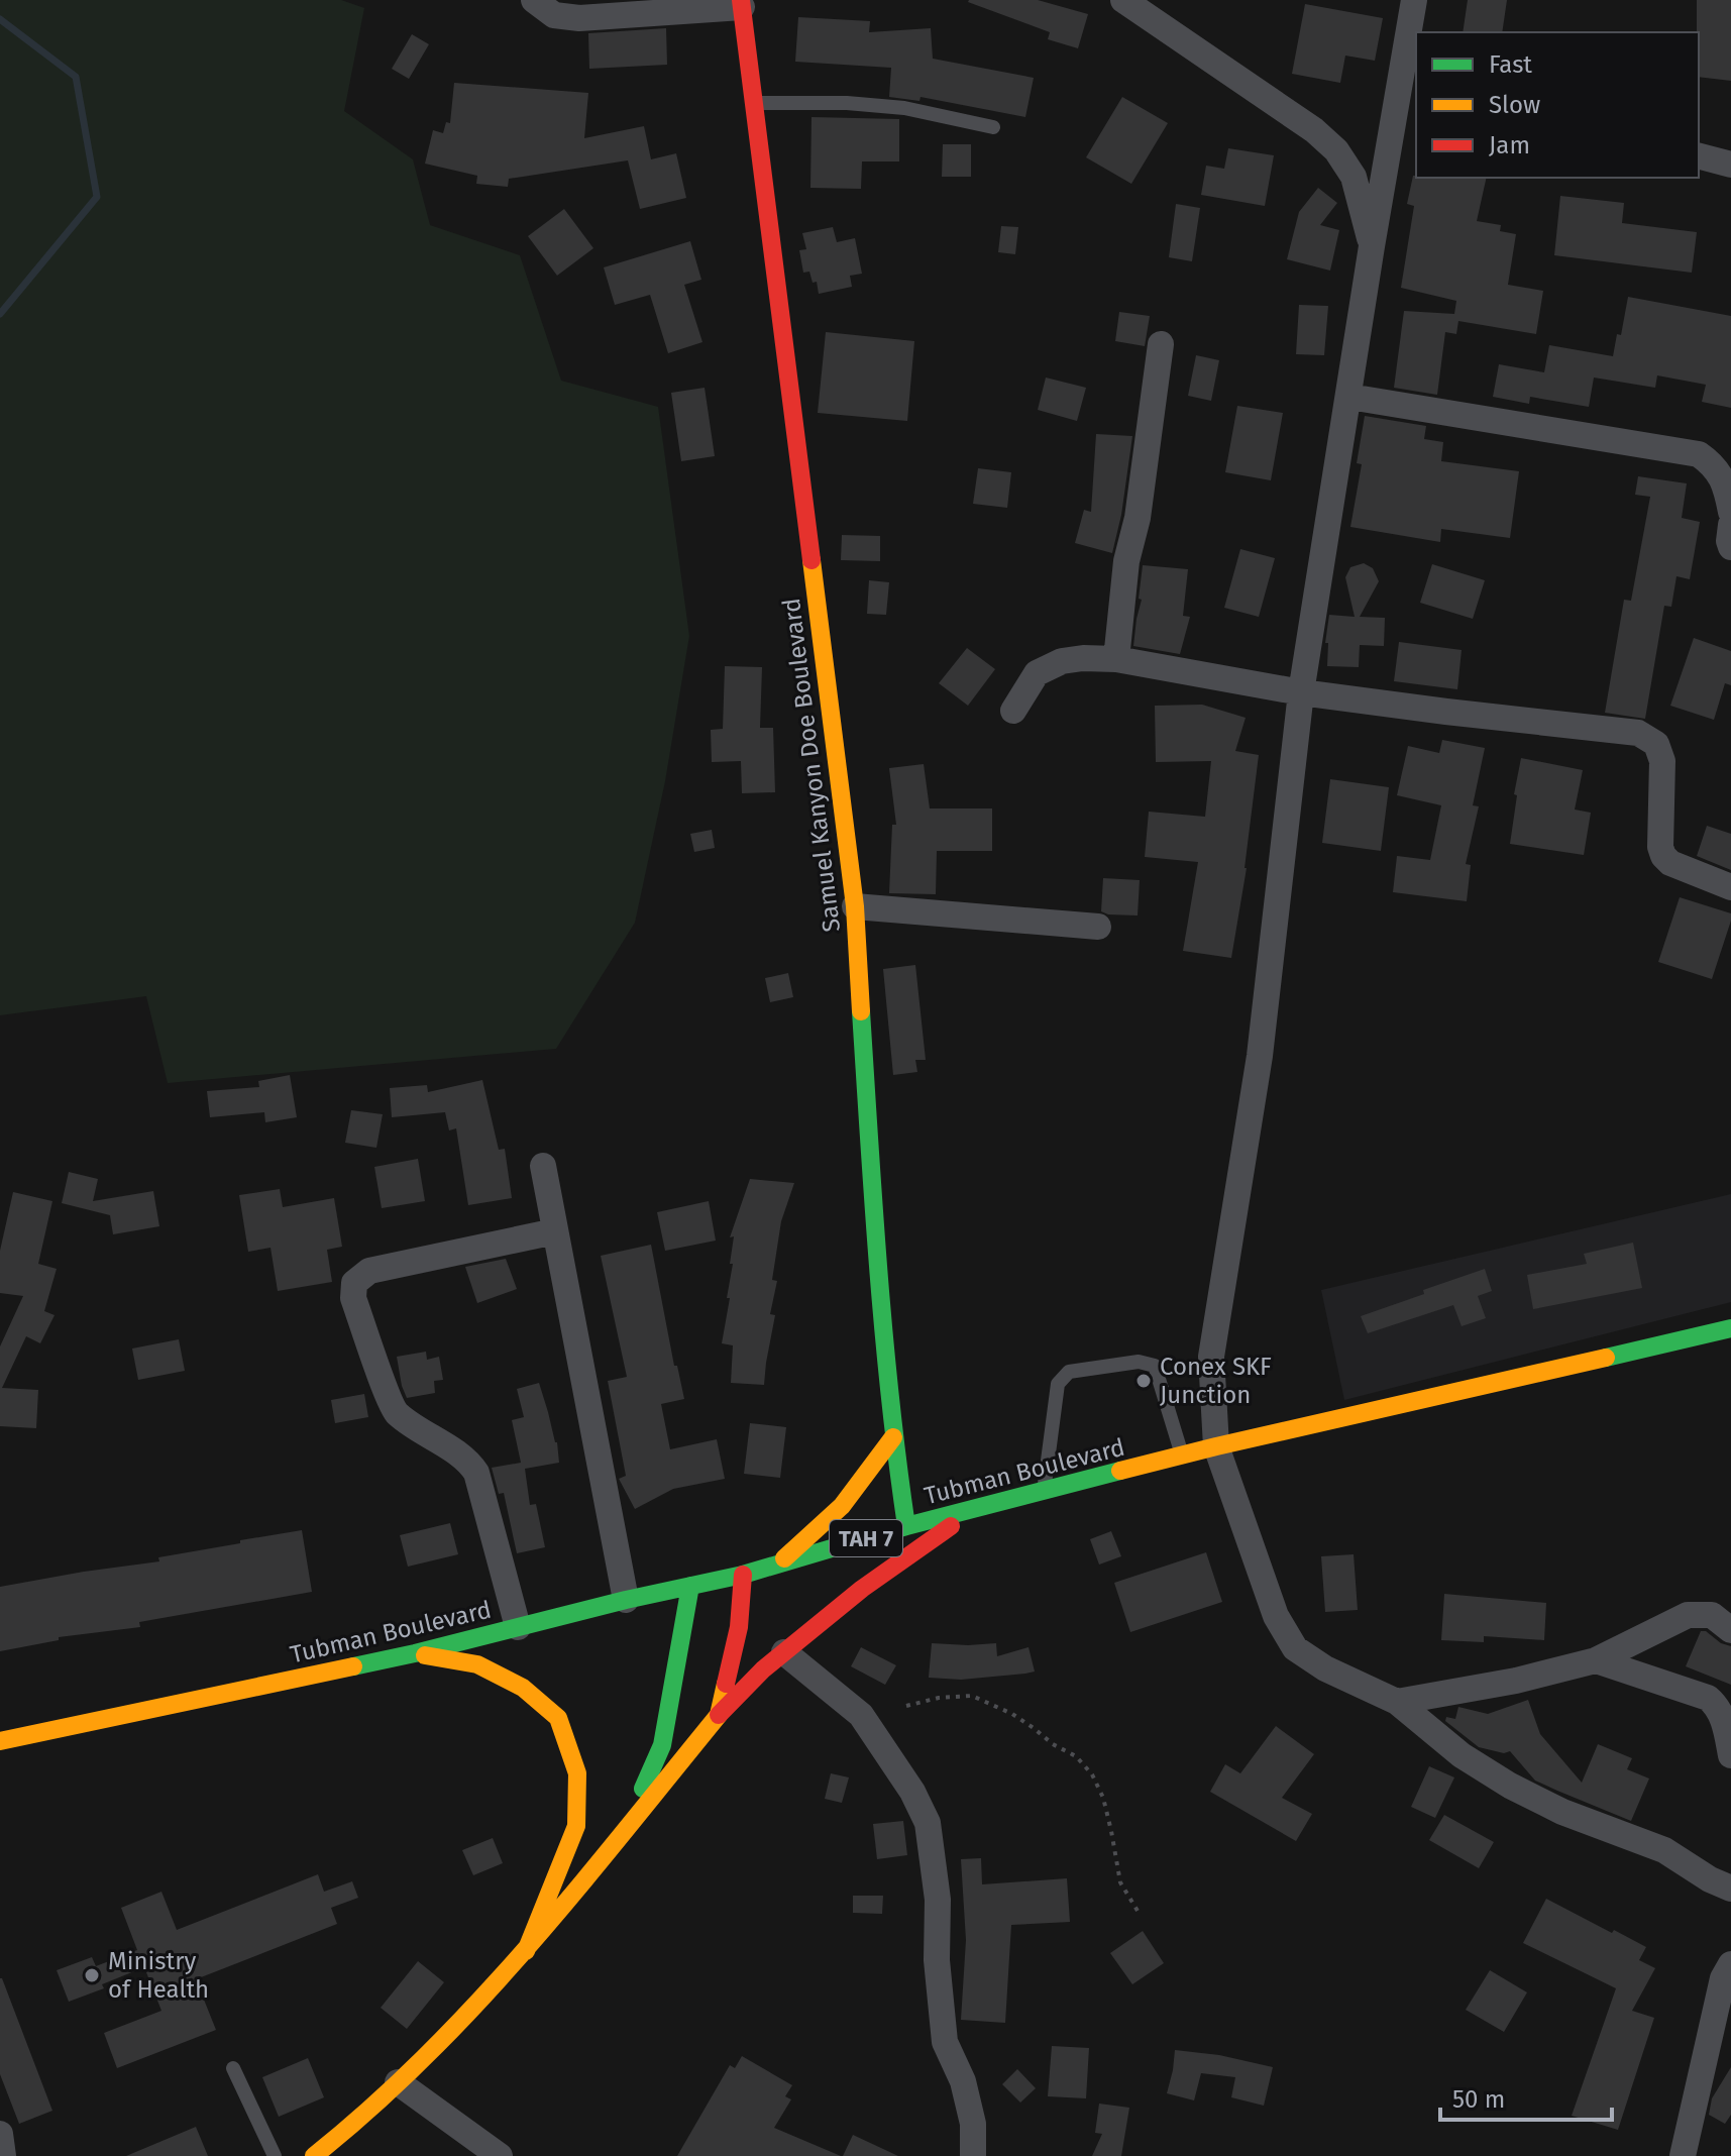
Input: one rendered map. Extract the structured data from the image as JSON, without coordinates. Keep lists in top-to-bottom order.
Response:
{
  "streets": {
    "main road": ["Samuel Kanyon Doe Boulevard", "Tubman Boulevard", "TAH 7"]
  },
  "crossings": [
    ["Samuel Kanyon Doe Boulevard", "Tubman Boulevard"]
  ],
  "places": ["Conex SKF Junction", "Ministry of Health"],
  "legend": ["Fast", "Slow", "Jam"],
  "scale_bar": "50 m"
}
